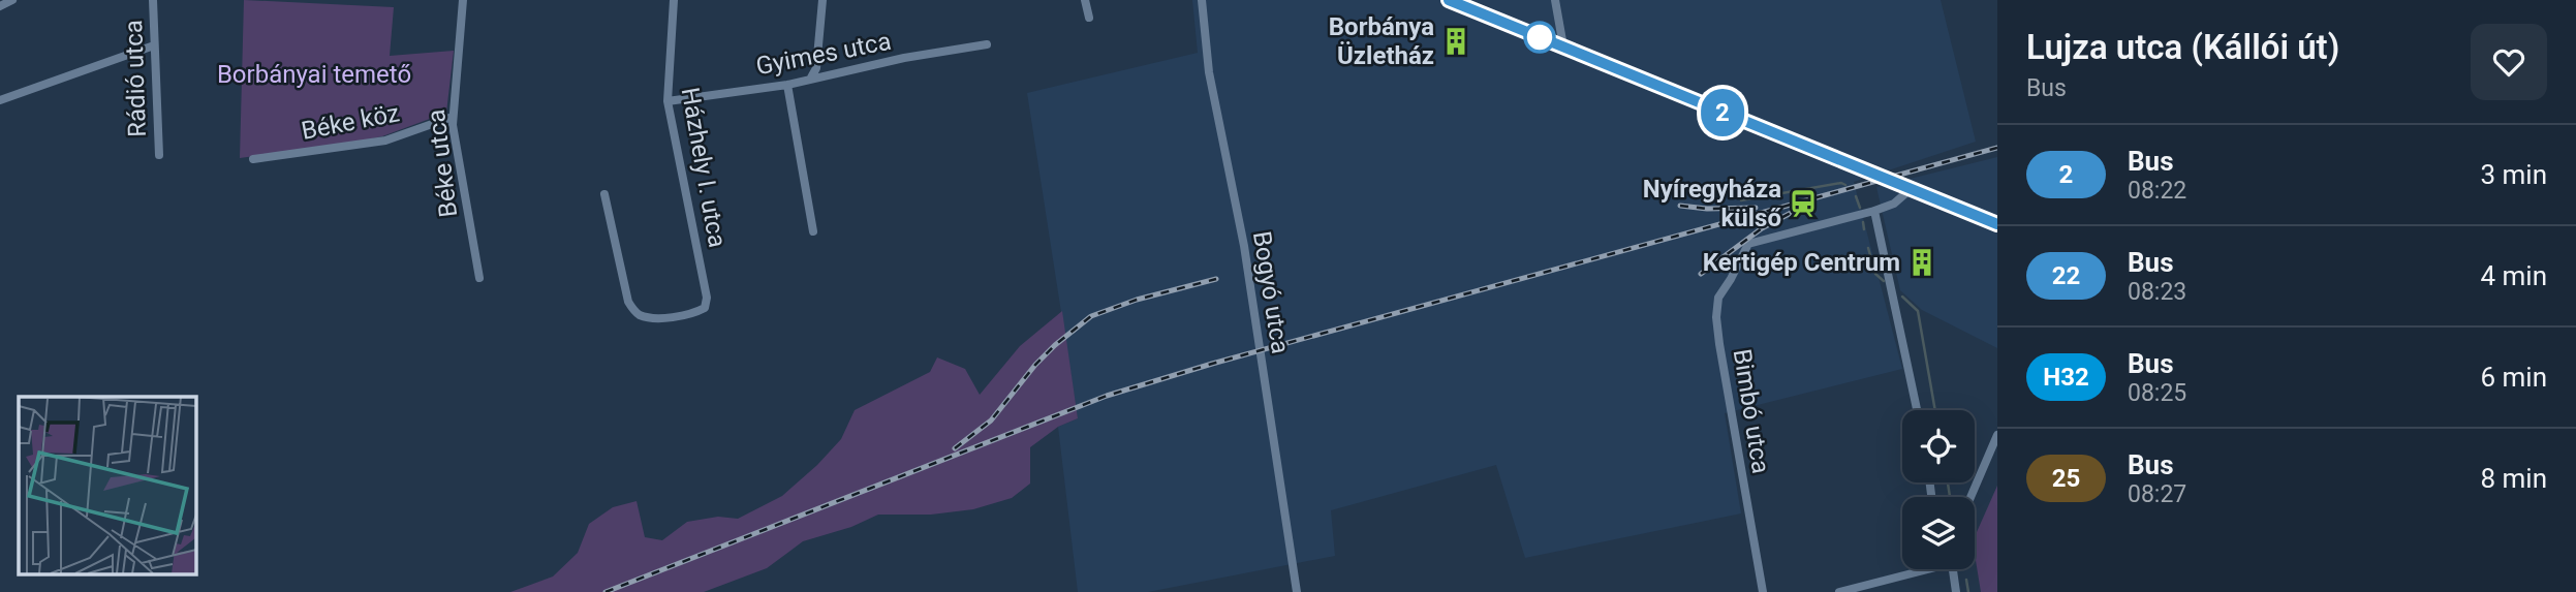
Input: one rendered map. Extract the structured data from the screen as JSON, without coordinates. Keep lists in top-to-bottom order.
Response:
{
  "streets": {
    "street": [
      "Gyimes utca",
      "Rádió utca",
      "Béke köz",
      "Béke utca",
      "Házhely I. utca",
      "Bogyó utca",
      "Bimbó utca"
    ]
  },
  "crossings": [
    ["Gyimes utca", "Házhely I. utca"],
    ["Béke köz", "Béke utca"]
  ],
  "parks": ["Borbányai temető"],
  "places": {
    "building": ["Borbánya Üzletház", "Kertigép Centrum"],
    "station": ["Nyíregyháza külső"]
  },
  "lines": ["bus line 2"],
  "page": {
    "on_map": "2",
    "heading": ["Lujza utca (Kállói út)", "Bus"],
    "list": [
      {
        "mark": "2",
        "name": "Bus",
        "note": "08:22",
        "value": "3 min"
      },
      {
        "mark": "22",
        "name": "Bus",
        "note": "08:23",
        "value": "4 min"
      },
      {
        "mark": "H32",
        "name": "Bus",
        "note": "08:25",
        "value": "6 min"
      },
      {
        "mark": "25",
        "name": "Bus",
        "note": "08:27",
        "value": "8 min"
      }
    ]
  }
}
